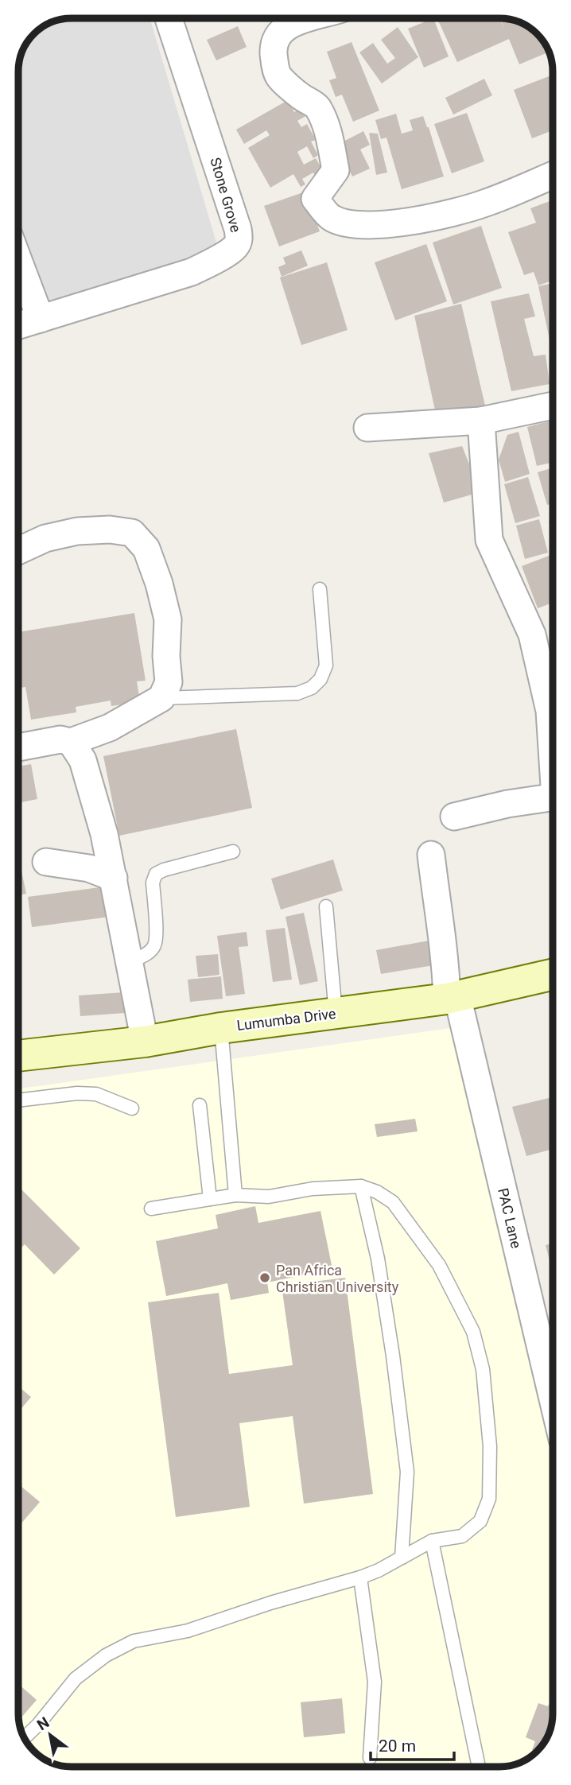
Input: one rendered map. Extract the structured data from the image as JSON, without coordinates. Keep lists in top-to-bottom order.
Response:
{
  "streets": {
    "street": ["Stone Grove", "Lumumba Drive", "PAC Lane"]
  },
  "crossings": [
    ["Lumumba Drive", "PAC Lane"]
  ],
  "places": ["Pan Africa Christian University"],
  "scale_bar": "20 m",
  "north": "top left"
}
